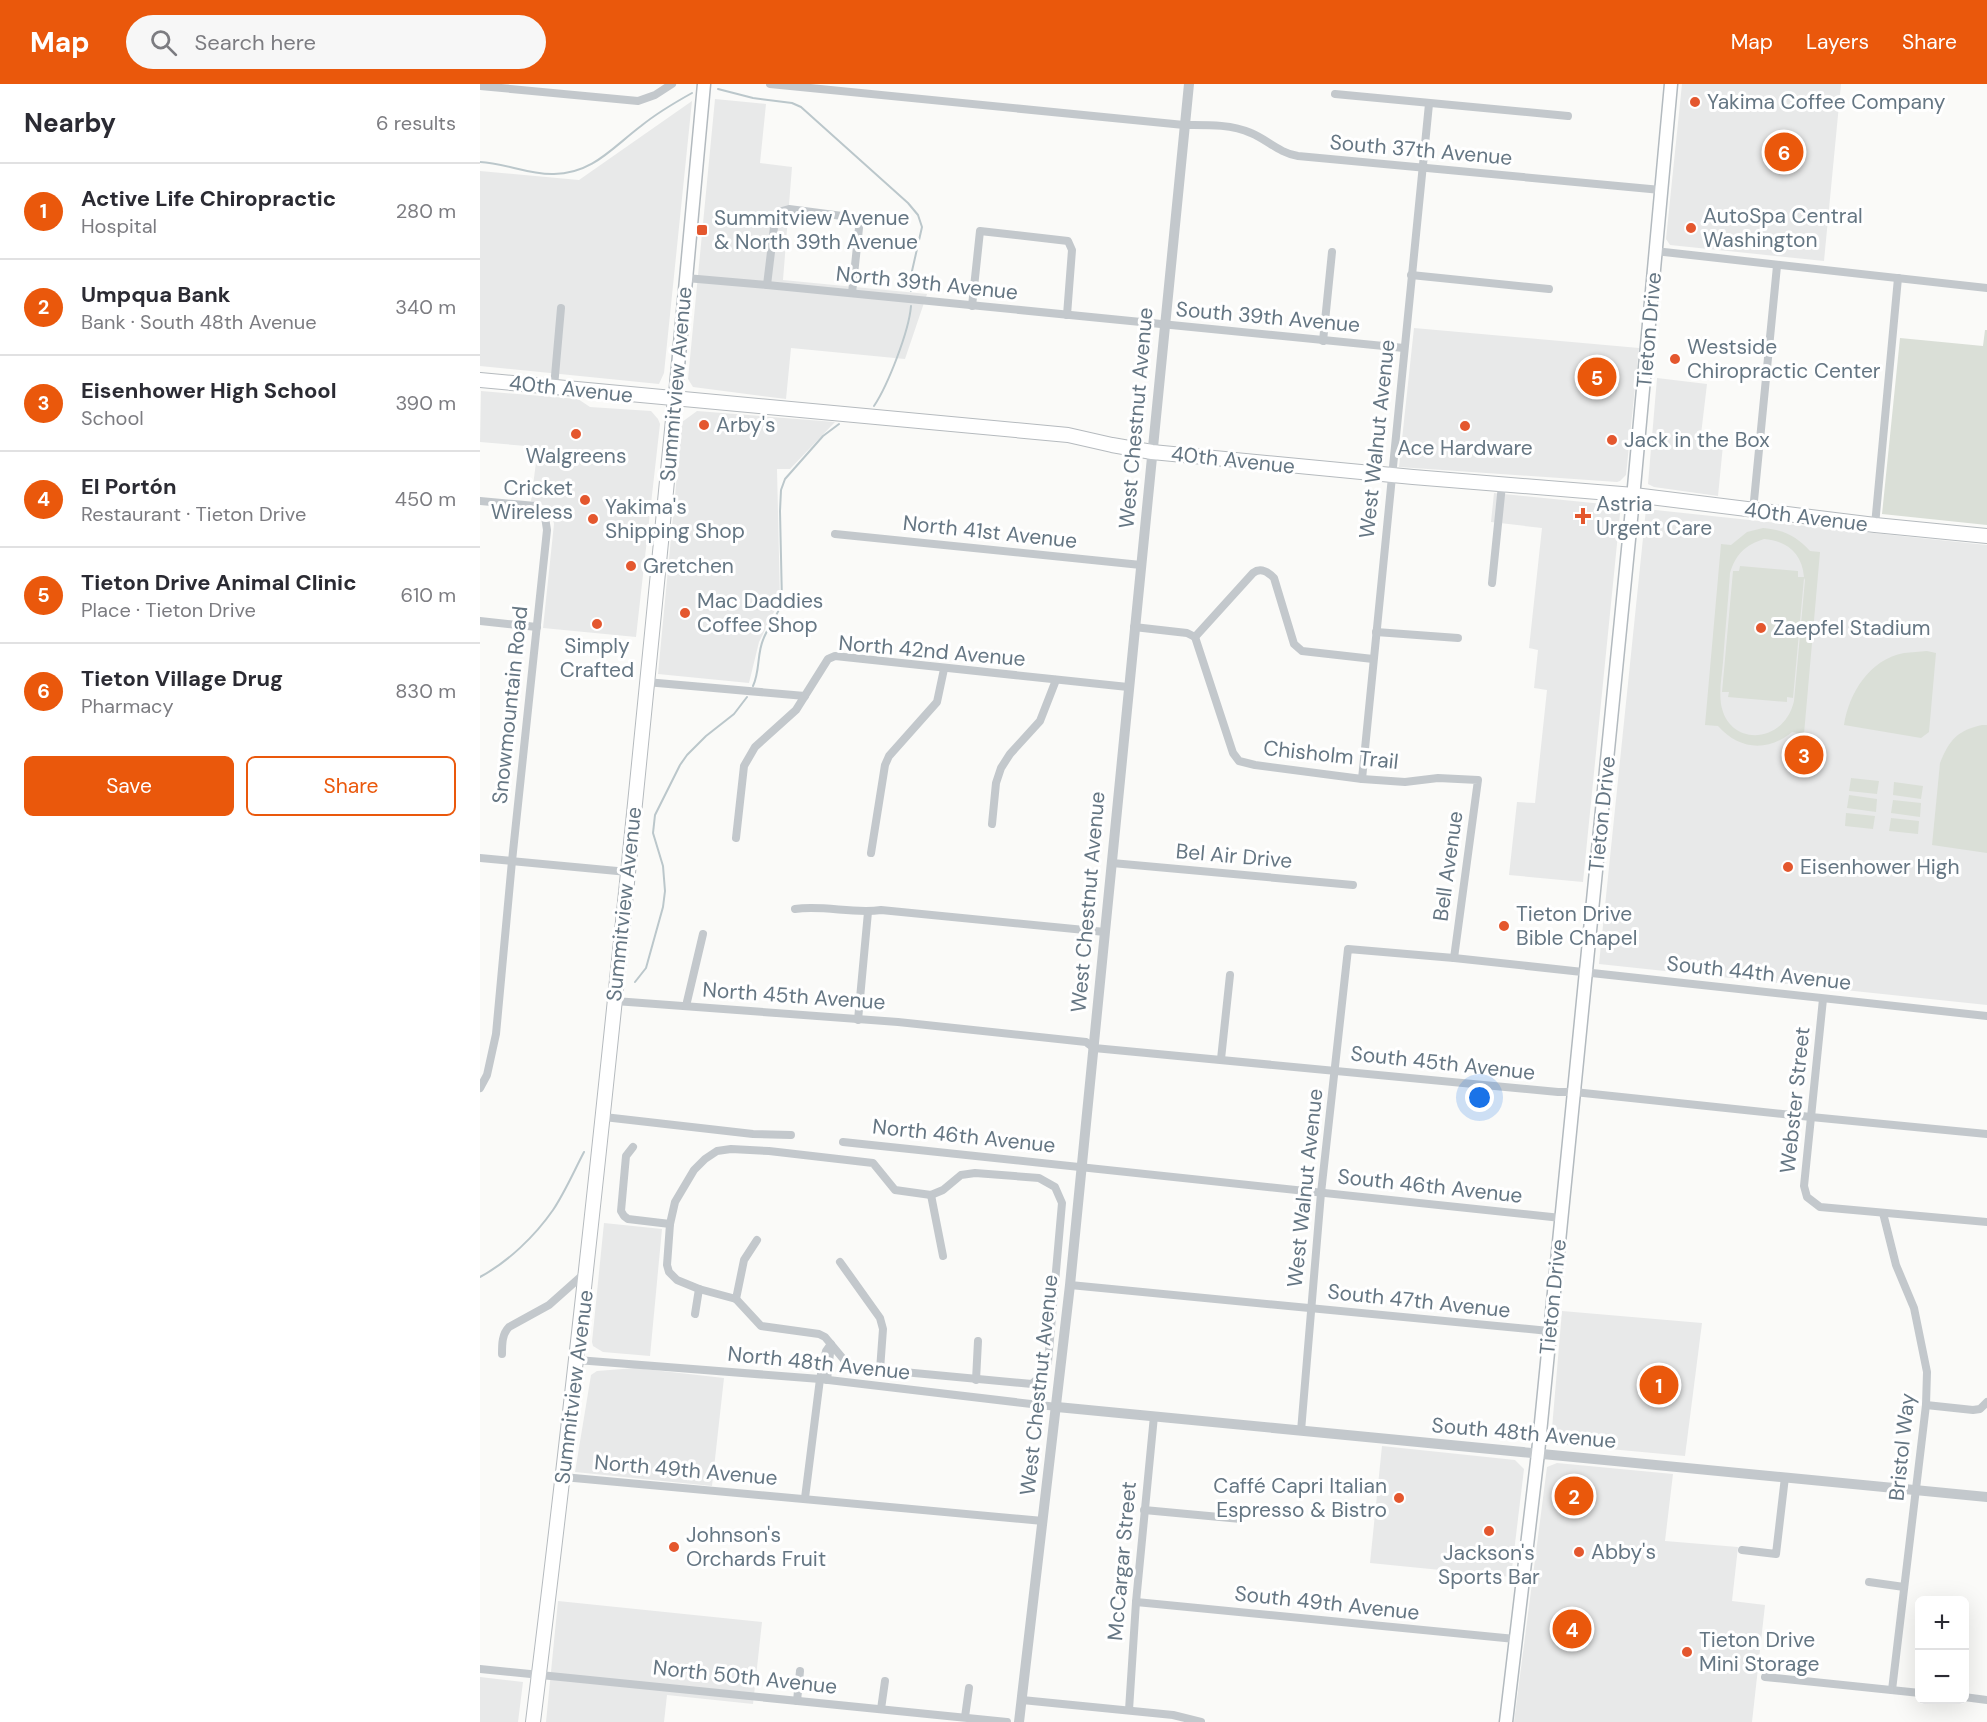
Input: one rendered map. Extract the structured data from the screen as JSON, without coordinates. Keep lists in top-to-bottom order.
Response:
{
  "streets": {
    "main road": ["Tieton Drive", "Summitview Avenue", "40th Avenue"],
    "street": [
      "South 37th Avenue",
      "North 39th Avenue",
      "South 39th Avenue",
      "West Chestnut Avenue",
      "West Walnut Avenue",
      "North 41st Avenue",
      "North 42nd Avenue",
      "Snowmountain Road",
      "Chisholm Trail",
      "Bel Air Drive",
      "Bell Avenue",
      "South 44th Avenue",
      "North 45th Avenue",
      "South 45th Avenue",
      "Webster Street",
      "North 46th Avenue",
      "South 46th Avenue",
      "South 47th Avenue",
      "North 48th Avenue",
      "South 48th Avenue",
      "Bristol Way",
      "North 49th Avenue",
      "McCargar Street",
      "South 49th Avenue",
      "North 50th Avenue"
    ]
  },
  "crossings": [
    ["South 37th Avenue", "Tieton Drive"],
    ["South 37th Avenue", "West Chestnut Avenue"],
    ["South 37th Avenue", "West Walnut Avenue"],
    ["North 39th Avenue", "South 39th Avenue"],
    ["North 39th Avenue", "Summitview Avenue"],
    ["North 39th Avenue", "West Chestnut Avenue"],
    ["South 39th Avenue", "West Chestnut Avenue"],
    ["South 39th Avenue", "West Walnut Avenue"],
    ["Tieton Drive", "40th Avenue"],
    ["Tieton Drive", "South 44th Avenue"],
    ["Tieton Drive", "South 45th Avenue"],
    ["Tieton Drive", "South 46th Avenue"],
    ["Tieton Drive", "South 47th Avenue"],
    ["Tieton Drive", "South 48th Avenue"],
    ["Tieton Drive", "South 49th Avenue"],
    ["Summitview Avenue", "40th Avenue"],
    ["Summitview Avenue", "North 45th Avenue"],
    ["Summitview Avenue", "North 48th Avenue"],
    ["Summitview Avenue", "North 49th Avenue"],
    ["Summitview Avenue", "North 50th Avenue"],
    ["40th Avenue", "West Chestnut Avenue"],
    ["40th Avenue", "West Walnut Avenue"],
    ["West Chestnut Avenue", "North 41st Avenue"],
    ["West Chestnut Avenue", "North 42nd Avenue"],
    ["West Chestnut Avenue", "Bel Air Drive"],
    ["West Chestnut Avenue", "South 45th Avenue"],
    ["West Chestnut Avenue", "North 46th Avenue"],
    ["West Chestnut Avenue", "South 46th Avenue"],
    ["West Chestnut Avenue", "South 47th Avenue"],
    ["West Chestnut Avenue", "North 48th Avenue"],
    ["West Chestnut Avenue", "South 48th Avenue"],
    ["West Chestnut Avenue", "North 49th Avenue"],
    ["West Walnut Avenue", "Chisholm Trail"],
    ["West Walnut Avenue", "South 44th Avenue"],
    ["West Walnut Avenue", "South 45th Avenue"],
    ["West Walnut Avenue", "South 46th Avenue"],
    ["West Walnut Avenue", "South 47th Avenue"],
    ["West Walnut Avenue", "South 48th Avenue"],
    ["Chisholm Trail", "Bell Avenue"],
    ["Bell Avenue", "South 44th Avenue"],
    ["South 44th Avenue", "Webster Street"],
    ["North 45th Avenue", "South 45th Avenue"],
    ["South 45th Avenue", "Webster Street"],
    ["Webster Street", "Bristol Way"],
    ["North 46th Avenue", "South 46th Avenue"],
    ["North 48th Avenue", "South 48th Avenue"],
    ["South 48th Avenue", "Bristol Way"],
    ["South 48th Avenue", "McCargar Street"],
    ["McCargar Street", "South 49th Avenue"]
  ],
  "places": {
    "other": [
      "Yakima Coffee Company",
      "AutoSpa Central Washington",
      "Westside Chiropractic Center",
      "Arby's",
      "Ace Hardware",
      "Walgreens",
      "Jack in the Box",
      "Cricket Wireless",
      "Yakima's Shipping Shop",
      "Gretchen",
      "Mac Daddies Coffee Shop",
      "Simply Crafted",
      "Zaepfel Stadium",
      "Eisenhower High",
      "Tieton Drive Bible Chapel",
      "Caffé Capri Italian Espresso & Bistro",
      "Jackson's Sports Bar",
      "Johnson's Orchards Fruit",
      "Abby's",
      "Tieton Drive Mini Storage"
    ],
    "transit": ["Summitview Avenue & North 39th Avenue"],
    "health": ["Astria Urgent Care"]
  },
  "page": {
    "header": "Map",
    "search": "Search here",
    "nav": ["Map", "Layers", "Share"],
    "heading": ["Nearby", "6 results"],
    "pins": [
      "6",
      "5",
      "3",
      "1",
      "2",
      "4"
    ],
    "list": [
      {
        "mark": "1",
        "name": "Active Life Chiropractic",
        "note": "Hospital",
        "value": "280 m"
      },
      {
        "mark": "2",
        "name": "Umpqua Bank",
        "note": "Bank · South 48th Avenue",
        "value": "340 m"
      },
      {
        "mark": "3",
        "name": "Eisenhower High School",
        "note": "School",
        "value": "390 m"
      },
      {
        "mark": "4",
        "name": "El Portón",
        "note": "Restaurant · Tieton Drive",
        "value": "450 m"
      },
      {
        "mark": "5",
        "name": "Tieton Drive Animal Clinic",
        "note": "Place · Tieton Drive",
        "value": "610 m"
      },
      {
        "mark": "6",
        "name": "Tieton Village Drug",
        "note": "Pharmacy",
        "value": "830 m"
      }
    ],
    "buttons": ["Save", "Share"],
    "map_buttons": ["+", "−"]
  }
}
